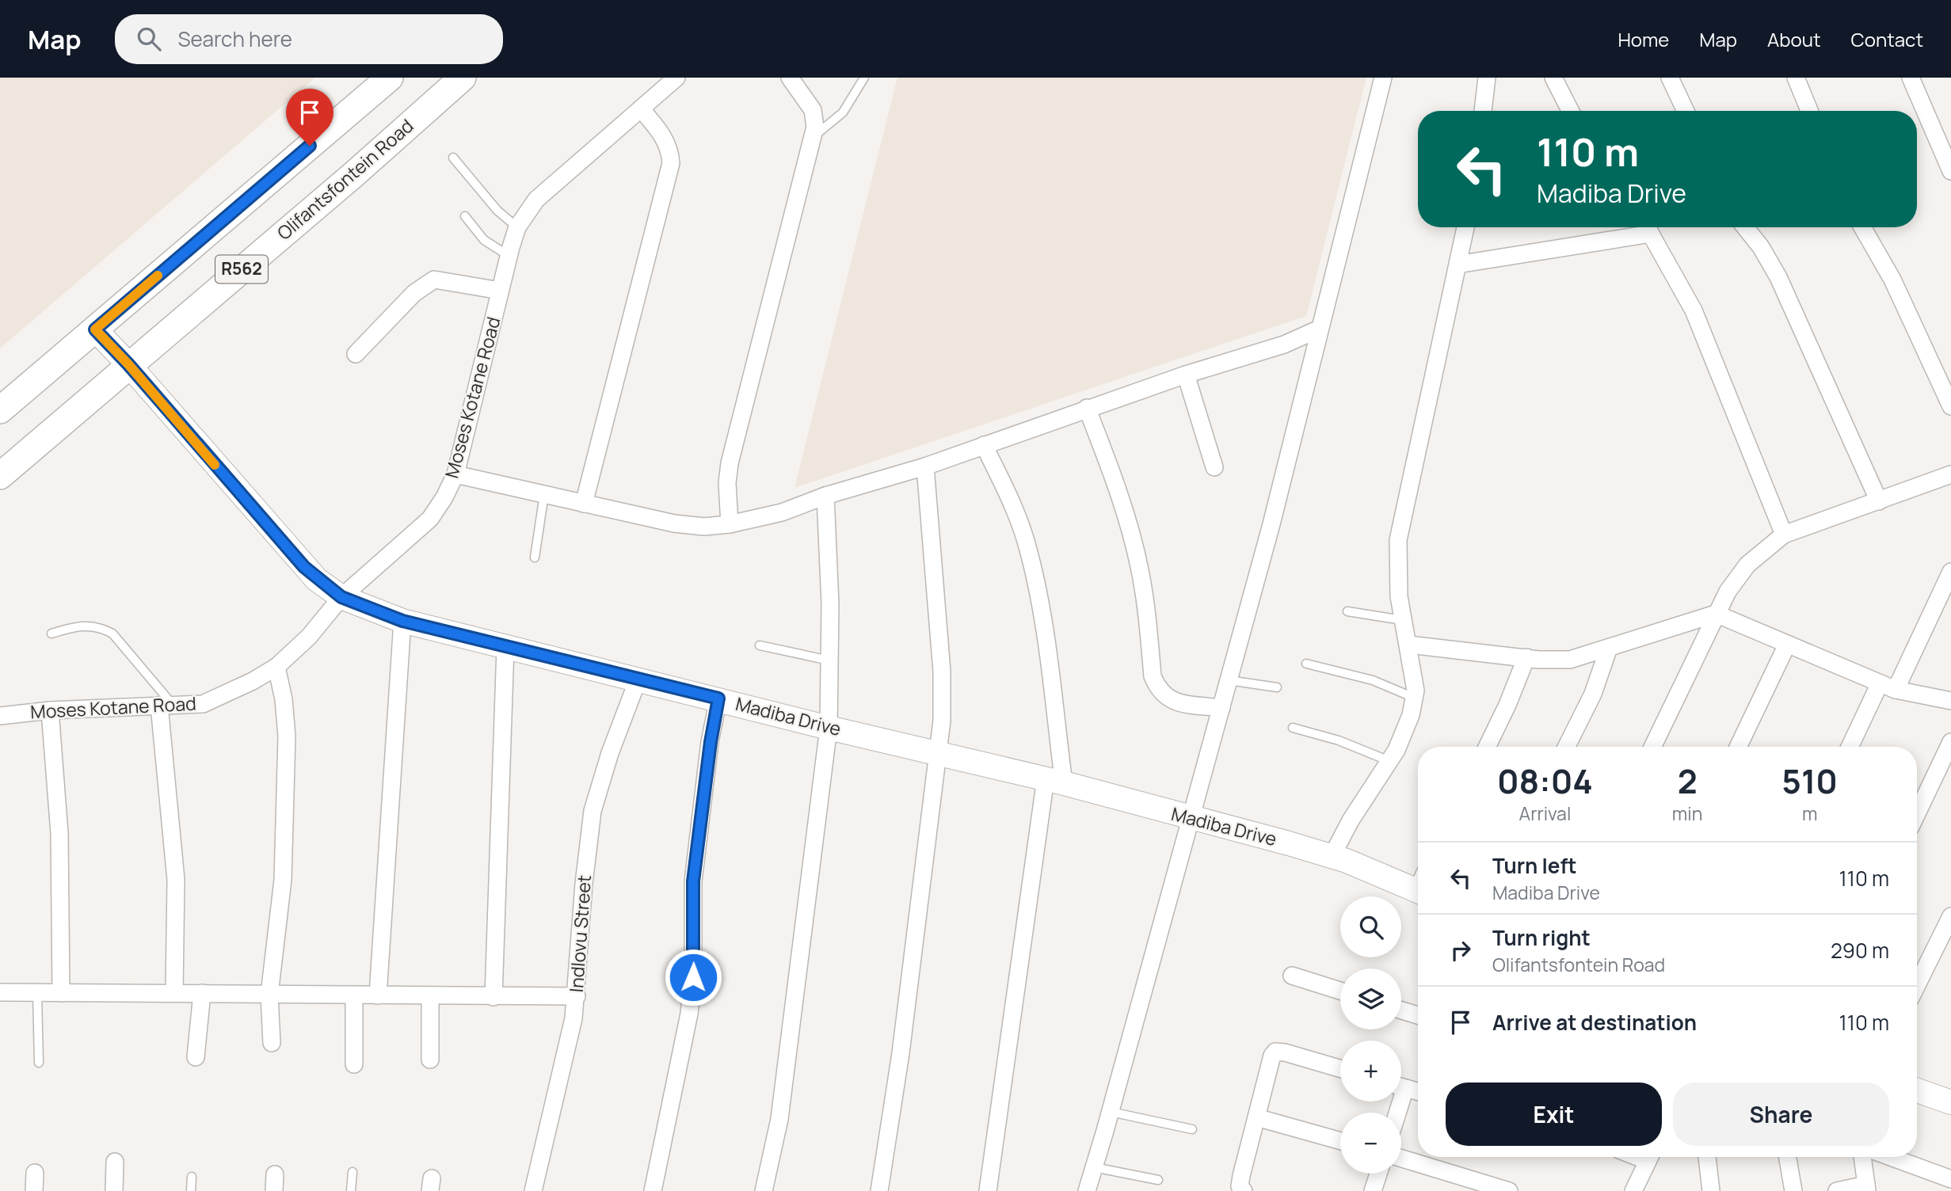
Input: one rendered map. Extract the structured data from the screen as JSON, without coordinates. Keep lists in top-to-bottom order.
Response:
{
  "streets": {
    "main road": ["Olifantsfontein Road", "R562"],
    "street": ["Moses Kotane Road", "Madiba Drive", "Indlovu Street"]
  },
  "crossings": [
    ["Olifantsfontein Road", "Madiba Drive"],
    ["R562", "Madiba Drive"],
    ["Moses Kotane Road", "Madiba Drive"],
    ["Madiba Drive", "Indlovu Street"]
  ],
  "page": {
    "header": "Map",
    "search": "Search here",
    "nav": [
      "Home",
      "Map",
      "About",
      "Contact"
    ],
    "turn": ["110 m", "Madiba Drive"],
    "eta": [
      "08:04",
      "Arrival",
      "2",
      "min",
      "510",
      "m"
    ],
    "list": [
      {
        "name": "Turn left",
        "note": "Madiba Drive",
        "value": "110 m"
      },
      {
        "name": "Turn right",
        "note": "Olifantsfontein Road",
        "value": "290 m"
      },
      {
        "name": "Arrive at destination",
        "value": "110 m"
      }
    ],
    "map_buttons": ["+", "−"],
    "buttons": ["Exit", "Share"]
  }
}
